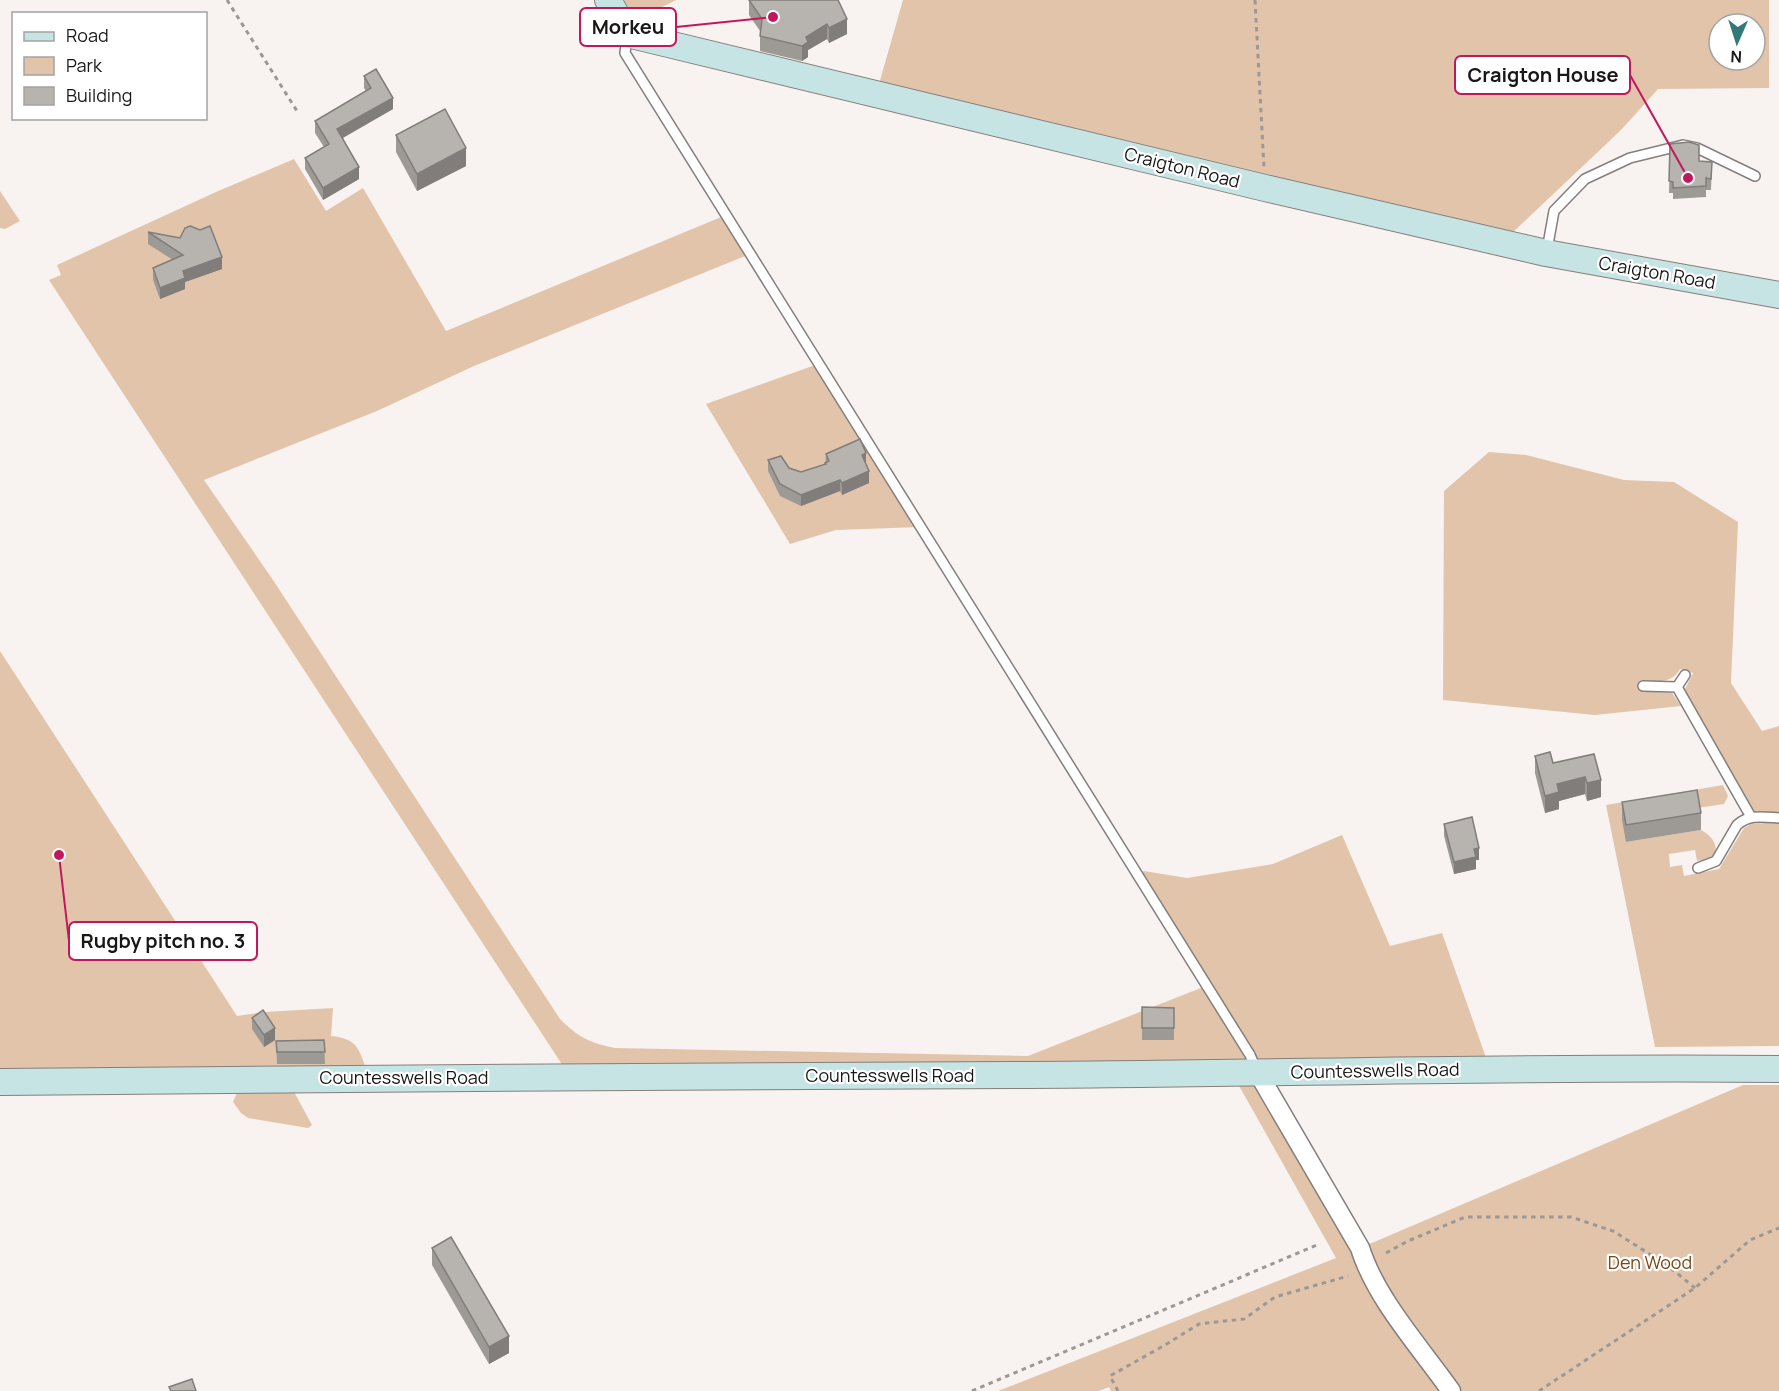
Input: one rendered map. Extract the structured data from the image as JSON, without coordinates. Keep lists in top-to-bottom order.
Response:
{
  "streets": {
    "street": ["Craigton Road", "Countesswells Road"]
  },
  "parks": ["Den Wood"],
  "places": ["Morkeu", "Craigton House", "Rugby pitch no. 3"],
  "legend": ["Road", "Park", "Building"],
  "north": "bottom"
}
